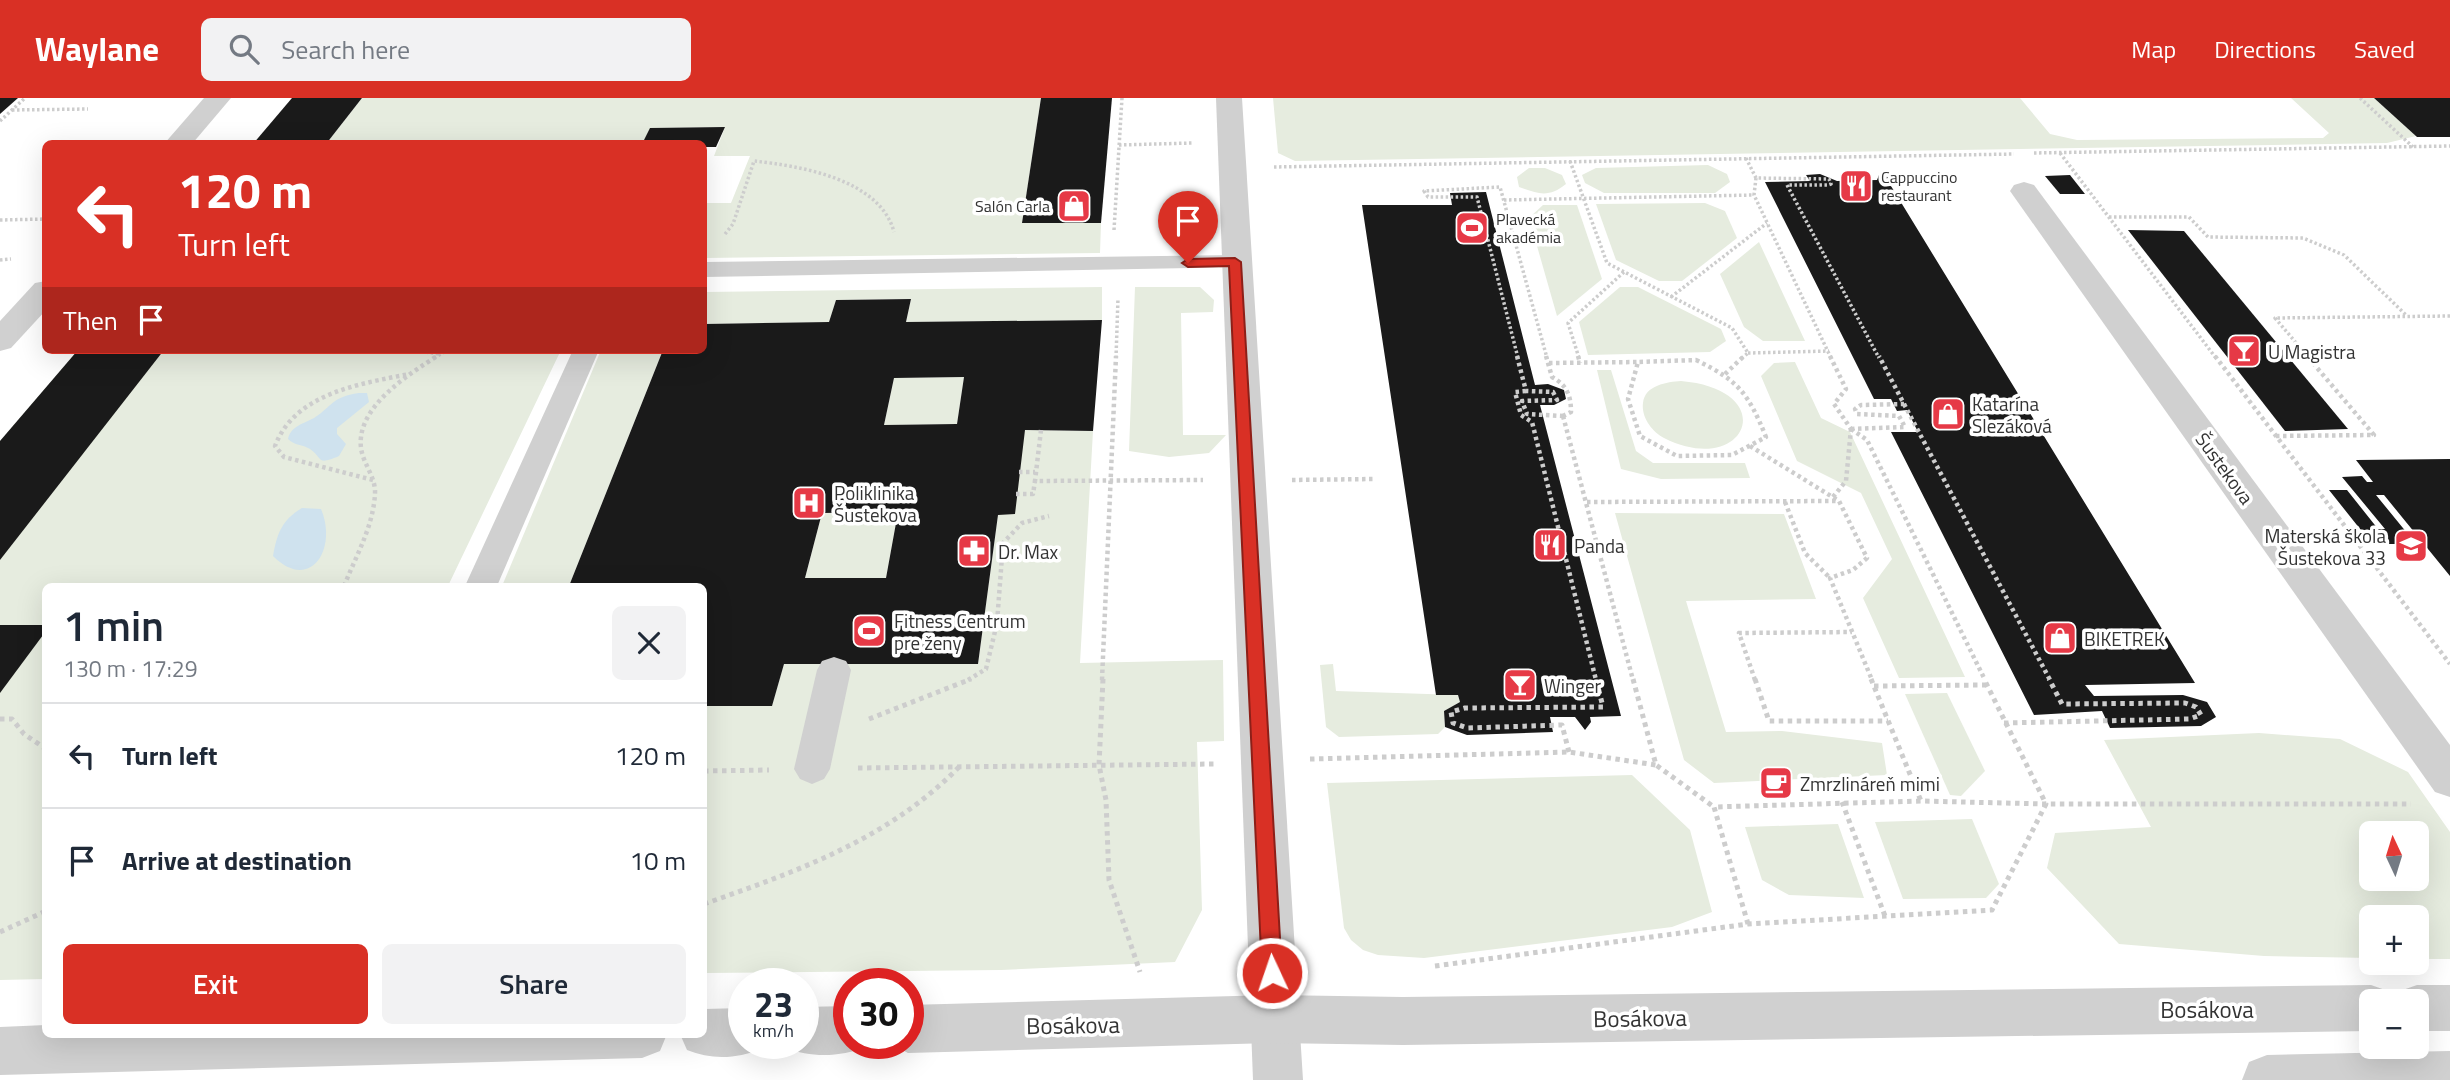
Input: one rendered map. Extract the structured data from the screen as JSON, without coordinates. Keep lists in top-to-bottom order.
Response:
{
  "streets": {
    "street": ["Šustekova", "Bosákova"]
  },
  "places": {
    "restaurant": ["Cappuccino restaurant", "Panda"],
    "shop": ["Salón Carla", "Katarína Slezáková", "BIKETREK"],
    "sports": ["Plavecká akadémia", "Fitness Centrum pre ženy"],
    "bar": ["U Magistra", "Winger"],
    "hospital": ["Poliklinika Šustekova"],
    "school or university": ["Materská škola Šustekova 33"],
    "pharmacy": ["Dr. Max"],
    "cafe": ["Zmrzlináreň mimi"]
  },
  "north": "top",
  "page": {
    "header": "Waylane",
    "search": "Search here",
    "nav": ["Map", "Directions", "Saved"],
    "turn": ["120 m", "Turn left"],
    "then": "Then",
    "heading": ["1 min", "130 m · 17:29"],
    "list": [
      {
        "name": "Turn left",
        "value": "120 m"
      },
      {
        "name": "Arrive at destination",
        "value": "10 m"
      }
    ],
    "map_buttons": ["+", "−"],
    "buttons": ["Exit", "Share"],
    "speed": "23 km/h",
    "limit": "30"
  }
}
